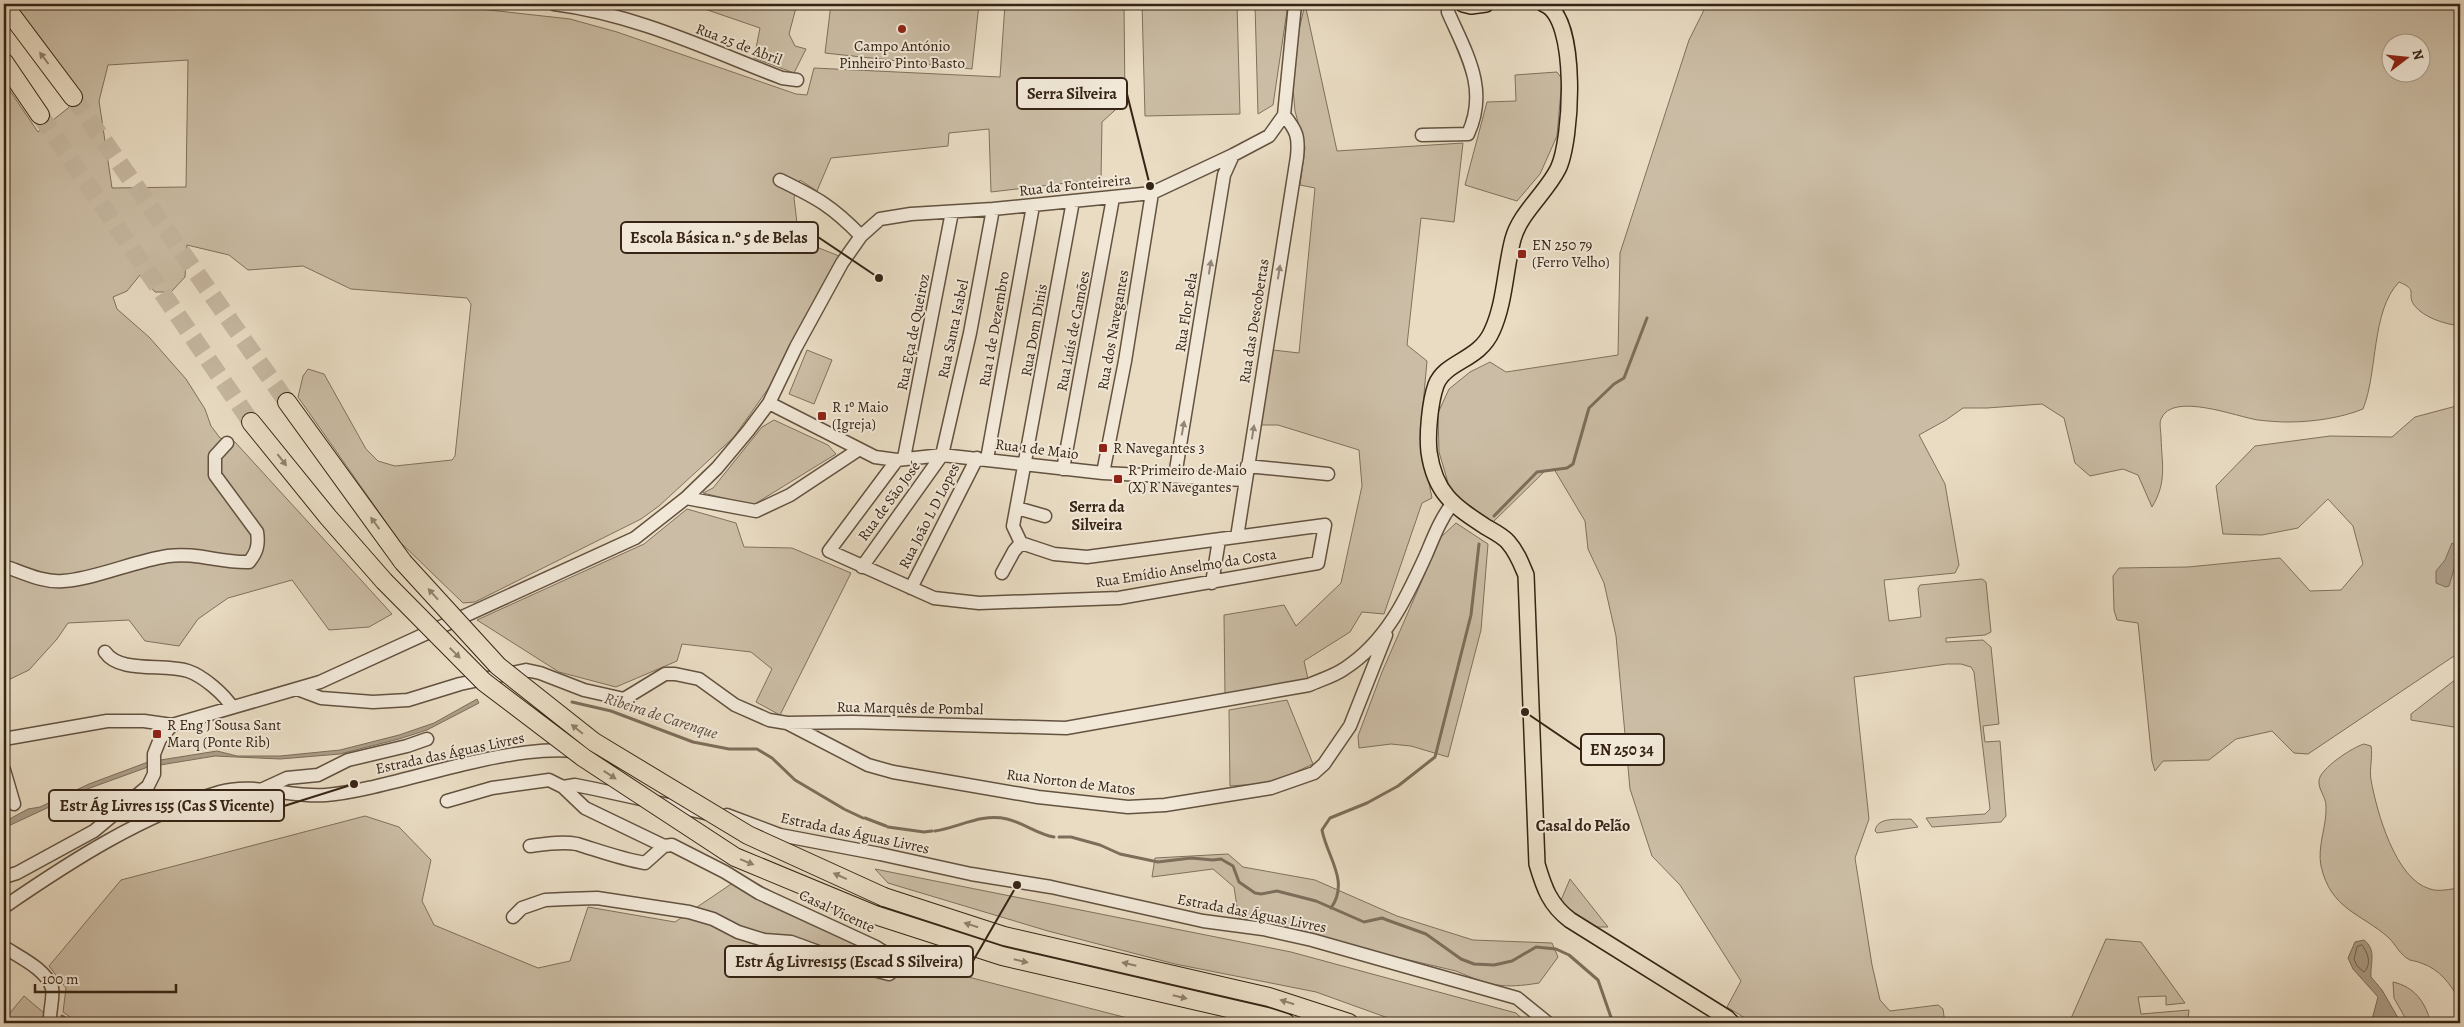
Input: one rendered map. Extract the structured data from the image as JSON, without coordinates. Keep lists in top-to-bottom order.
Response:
{
  "streets": {
    "street": [
      "Rua 25 de Abril",
      "Rua da Fonteireira",
      "Rua Flor Bela",
      "Rua das Descobertas",
      "Rua Santa Isabel",
      "Rua 1 de Dezembro",
      "Rua Dom Dinis",
      "Rua dos Navegantes",
      "Rua Luís de Camões",
      "Rua Eça de Queiroz",
      "Rua 1 de Maio",
      "Rua de São José",
      "Rua João L D Lopes",
      "Rua Emídio Anselmo da Costa",
      "Rua Marquês de Pombal",
      "Estrada das Águas Livres",
      "Rua Norton de Matos",
      "Casal Vicente"
    ]
  },
  "crossings": [
    ["Rua da Fonteireira", "Rua Flor Bela"],
    ["Rua da Fonteireira", "Rua das Descobertas"],
    ["Rua da Fonteireira", "Rua Santa Isabel"],
    ["Rua da Fonteireira", "Rua 1 de Dezembro"],
    ["Rua da Fonteireira", "Rua Dom Dinis"],
    ["Rua da Fonteireira", "Rua dos Navegantes"],
    ["Rua da Fonteireira", "Rua Luís de Camões"],
    ["Rua da Fonteireira", "Rua Eça de Queiroz"],
    ["Rua da Fonteireira", "Rua 1 de Maio"],
    ["Rua da Fonteireira", "Rua Marquês de Pombal"],
    ["Rua Flor Bela", "Rua 1 de Maio"],
    ["Rua das Descobertas", "Rua 1 de Maio"],
    ["Rua das Descobertas", "Rua Emídio Anselmo da Costa"],
    ["Rua Santa Isabel", "Rua 1 de Maio"],
    ["Rua Santa Isabel", "Rua de São José"],
    ["Rua 1 de Dezembro", "Rua 1 de Maio"],
    ["Rua 1 de Dezembro", "Rua João L D Lopes"],
    ["Rua Dom Dinis", "Rua 1 de Maio"],
    ["Rua dos Navegantes", "Rua 1 de Maio"],
    ["Rua Luís de Camões", "Rua 1 de Maio"],
    ["Rua Eça de Queiroz", "Rua 1 de Maio"],
    ["Rua Eça de Queiroz", "Rua Emídio Anselmo da Costa"],
    ["Rua 1 de Maio", "Rua de São José"],
    ["Rua 1 de Maio", "Rua João L D Lopes"],
    ["Rua 1 de Maio", "Rua Emídio Anselmo da Costa"],
    ["Rua de São José", "Rua Emídio Anselmo da Costa"],
    ["Rua João L D Lopes", "Rua Emídio Anselmo da Costa"],
    ["Rua Marquês de Pombal", "Rua Norton de Matos"]
  ],
  "one_way": ["Rua Flor Bela", "Rua das Descobertas"],
  "districts": ["Serra da Silveira", "Casal do Pelão"],
  "water": ["Ribeira de Carenque"],
  "places": {
    "other": [
      "Campo António Pinheiro Pinto Basto",
      "Serra Silveira",
      "Escola Básica n.º 5 de Belas",
      "EN 250 34",
      "Estr Ág Livres 155 (Cas S Vicente)",
      "Estr Ág Livres155 (Escad S Silveira)"
    ],
    "transit": [
      "EN 250 79 (Ferro Velho)",
      "R 1º Maio (Igreja)",
      "R Navegantes 3",
      "R Primeiro de Maio (X) R Navegantes",
      "R Eng J Sousa Sant Marq (Ponte Rib)"
    ]
  },
  "scale_bar": "100 m",
  "north": "right"
}
